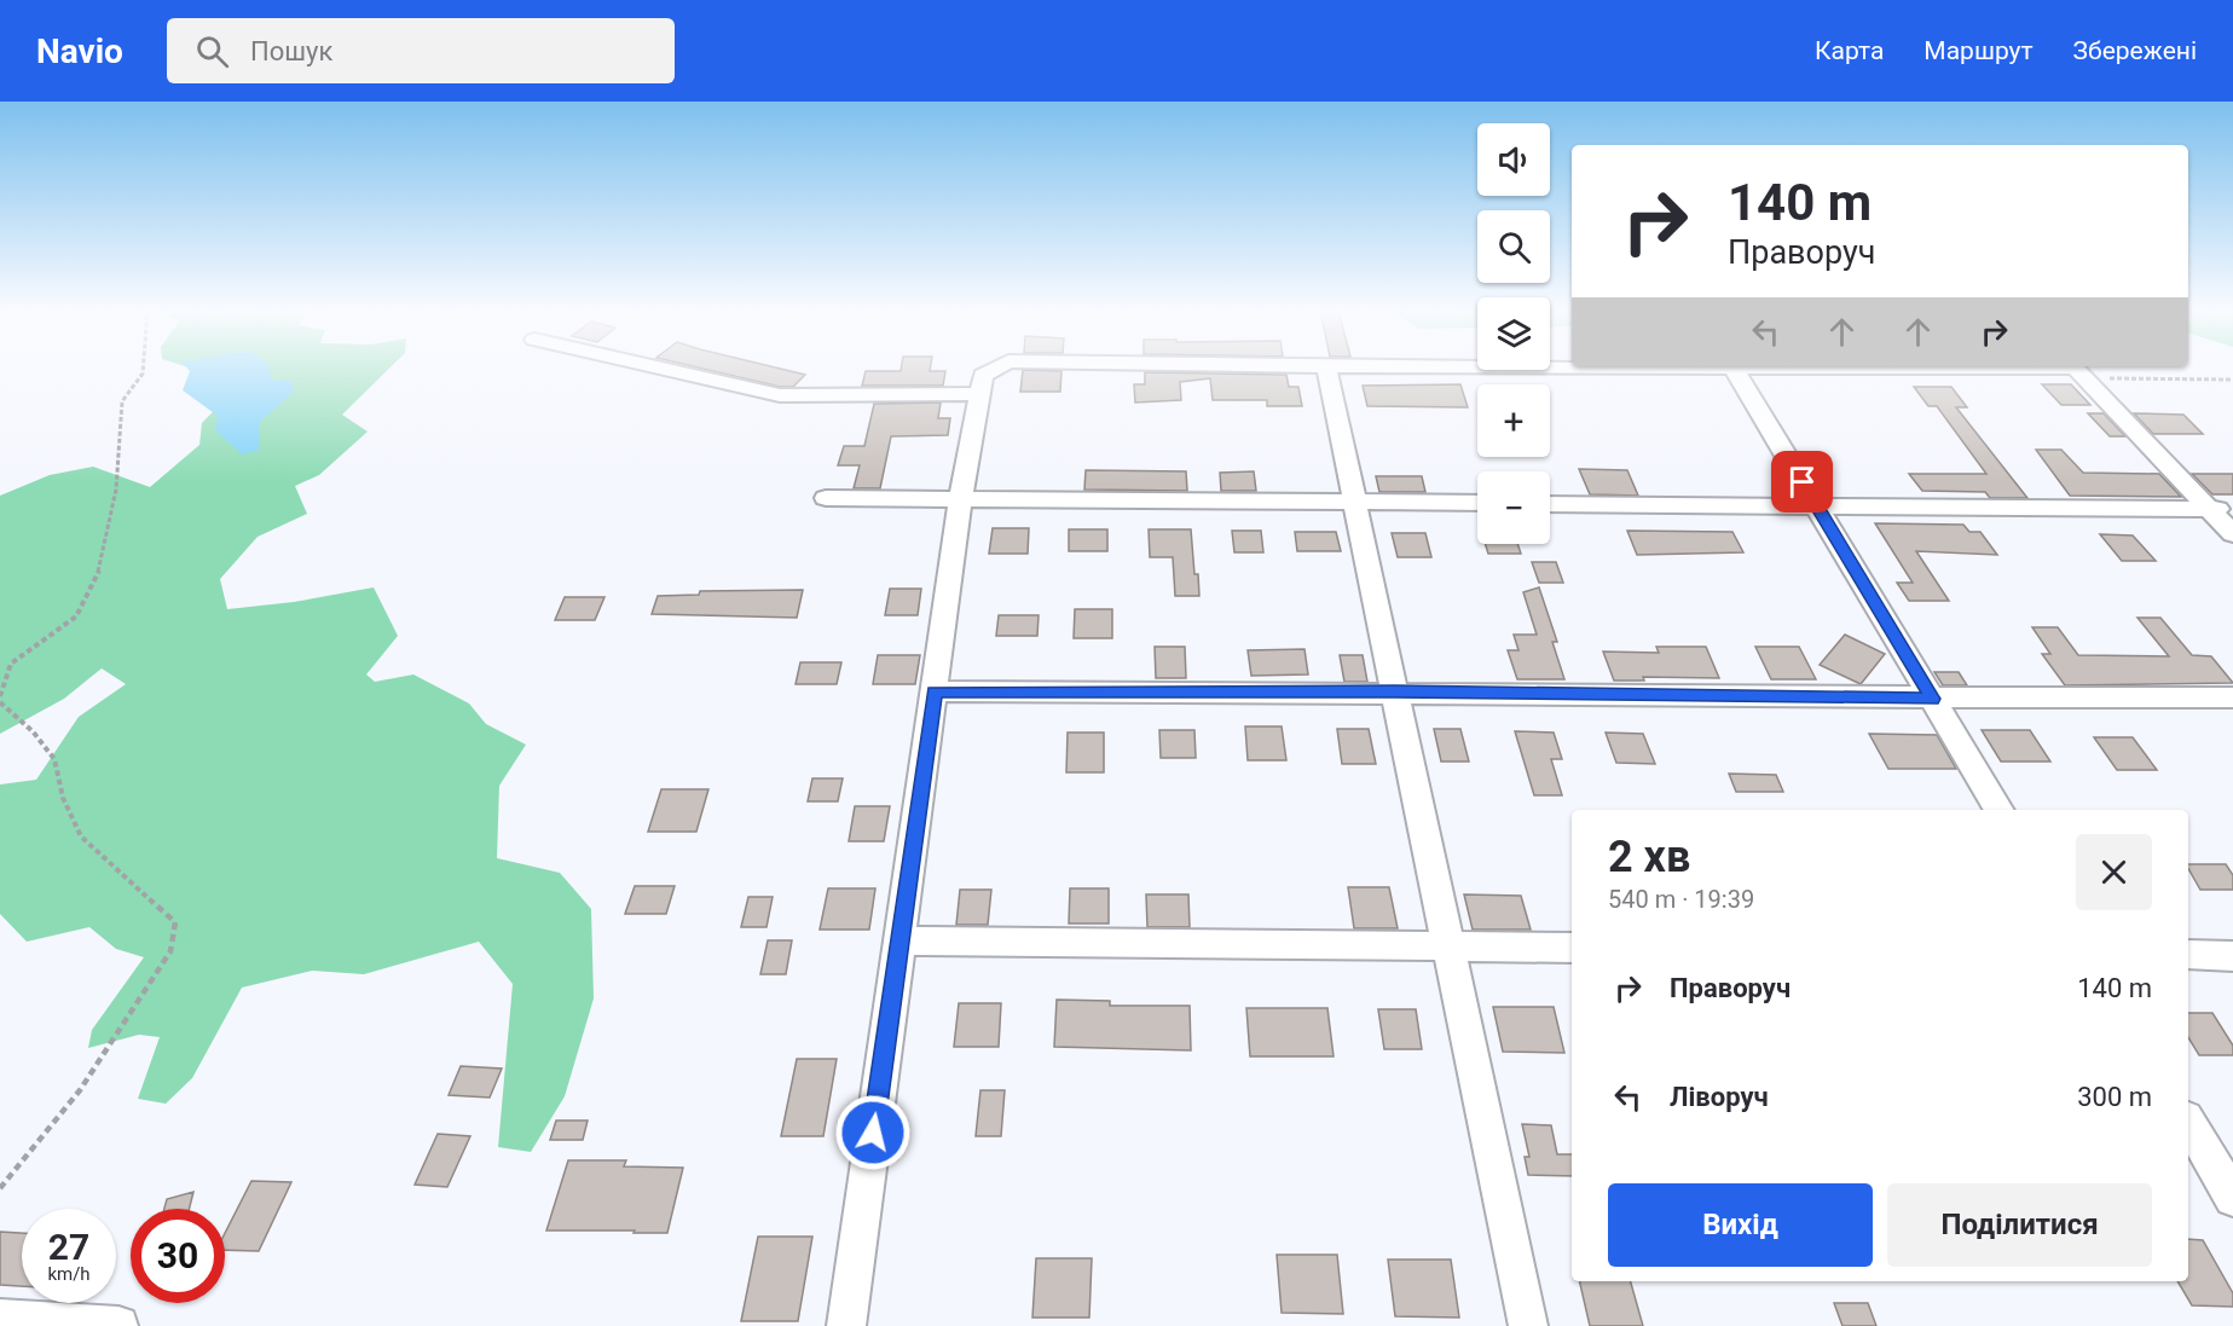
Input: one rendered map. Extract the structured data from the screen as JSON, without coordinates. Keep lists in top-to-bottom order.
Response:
{
  "page": {
    "header": "Navio",
    "search": "Пошук",
    "nav": ["Карта", "Маршрут", "Збережені"],
    "map_buttons": ["+", "−"],
    "turn": ["140 m", "Праворуч"],
    "heading": ["2 хв", "540 m · 19:39"],
    "list": [
      {
        "name": "Праворуч",
        "value": "140 m"
      },
      {
        "name": "Ліворуч",
        "value": "300 m"
      }
    ],
    "buttons": ["Вихід", "Поділитися"],
    "speed": "27 km/h",
    "limit": "30"
  }
}
